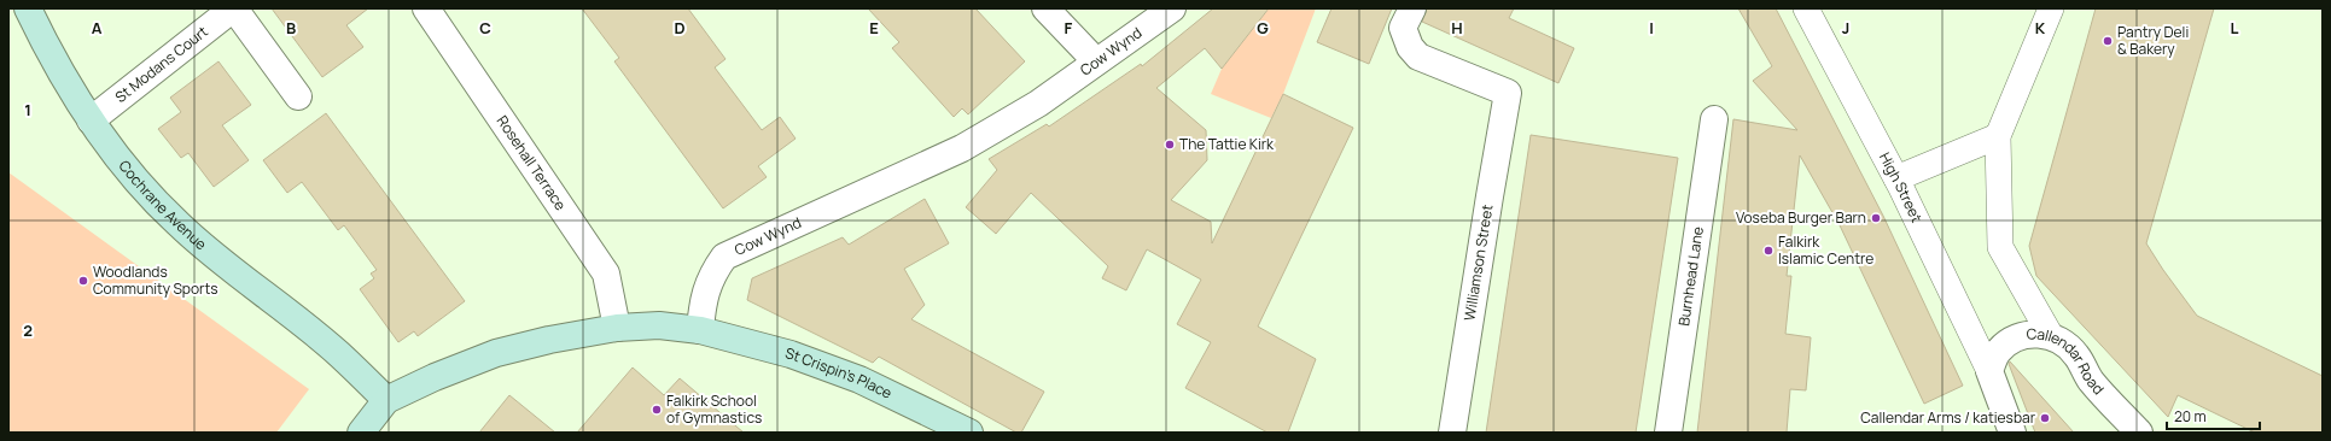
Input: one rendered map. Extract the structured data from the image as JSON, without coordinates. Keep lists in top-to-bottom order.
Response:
{
  "streets": {
    "main road": ["Cochrane Avenue", "St Crispin's Place"],
    "street": [
      "Cow Wynd",
      "St Modans Court",
      "Rosehall Terrace",
      "High Street",
      "Williamson Street",
      "Burnhead Lane",
      "Callendar Road"
    ]
  },
  "crossings": [
    ["Cow Wynd", "St Crispin's Place"],
    ["St Modans Court", "Cochrane Avenue"],
    ["High Street", "Callendar Road"]
  ],
  "places": [
    "Pantry Deli & Bakery",
    "The Tattie Kirk",
    "Voseba Burger Barn",
    "Falkirk Islamic Centre",
    "Woodlands Community Sports",
    "Falkirk School of Gymnastics",
    "Callendar Arms / katiesbar"
  ],
  "scale_bar": "20 m",
  "grid": {
    "columns": [
      "A",
      "B",
      "C",
      "D",
      "E",
      "F",
      "G",
      "H",
      "I",
      "J",
      "K",
      "L"
    ],
    "rows": ["1", "2"]
  }
}
